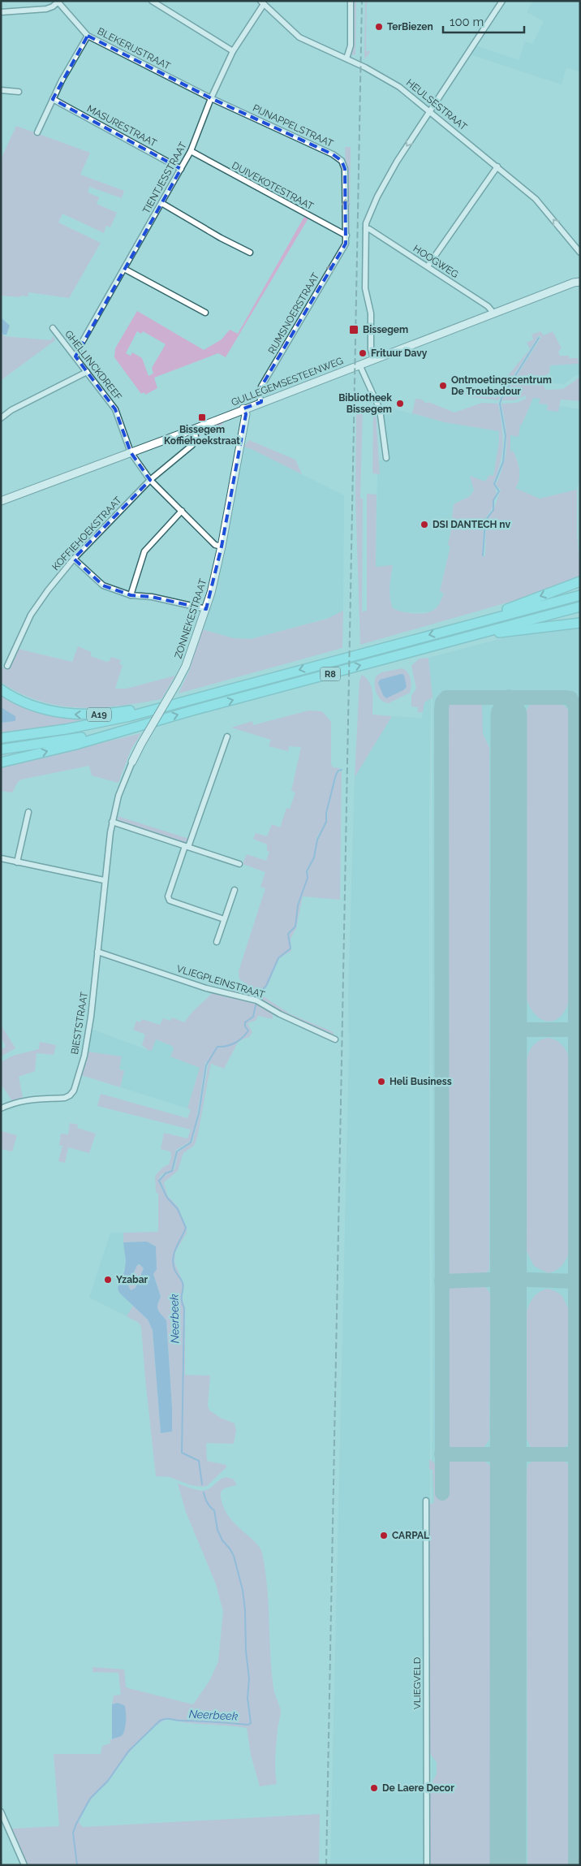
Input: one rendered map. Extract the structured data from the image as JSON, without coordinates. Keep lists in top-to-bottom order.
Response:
{
  "streets": {
    "highway": ["R8", "A19"],
    "street": [
      "BLEKERIJSTRAAT",
      "HEULSESTRAAT",
      "MASURESTRAAT",
      "PIJNAPPELSTRAAT",
      "TIENTJESSTRAAT",
      "DUIVEKOTESTRAAT",
      "HOOGWEG",
      "RIJMSNOERSTRAAT",
      "GHELLINCKDREEF",
      "GULLEGEMSESTEENWEG",
      "KOFFIEHOEKSTRAAT",
      "ZONNEKESTRAAT",
      "VLIEGPLEINSTRAAT",
      "BIESTSTRAAT",
      "VLIEGVELD"
    ]
  },
  "crossings": [
    ["BLEKERIJSTRAAT", "PIJNAPPELSTRAAT"],
    ["BLEKERIJSTRAAT", "TIENTJESSTRAAT"],
    ["HEULSESTRAAT", "TIENTJESSTRAAT"],
    ["MASURESTRAAT", "TIENTJESSTRAAT"],
    ["PIJNAPPELSTRAAT", "TIENTJESSTRAAT"],
    ["PIJNAPPELSTRAAT", "DUIVEKOTESTRAAT"],
    ["PIJNAPPELSTRAAT", "RIJMSNOERSTRAAT"],
    ["TIENTJESSTRAAT", "DUIVEKOTESTRAAT"],
    ["TIENTJESSTRAAT", "GHELLINCKDREEF"],
    ["DUIVEKOTESTRAAT", "RIJMSNOERSTRAAT"],
    ["HOOGWEG", "GULLEGEMSESTEENWEG"],
    ["RIJMSNOERSTRAAT", "GULLEGEMSESTEENWEG"],
    ["GHELLINCKDREEF", "GULLEGEMSESTEENWEG"],
    ["GHELLINCKDREEF", "KOFFIEHOEKSTRAAT"],
    ["GHELLINCKDREEF", "ZONNEKESTRAAT"],
    ["GULLEGEMSESTEENWEG", "KOFFIEHOEKSTRAAT"],
    ["GULLEGEMSESTEENWEG", "ZONNEKESTRAAT"],
    ["ZONNEKESTRAAT", "BIESTSTRAAT"],
    ["R8", "A19"],
    ["VLIEGPLEINSTRAAT", "BIESTSTRAAT"]
  ],
  "one_way": ["PIJNAPPELSTRAAT", "RIJMSNOERSTRAAT"],
  "water": ["Neerbeek"],
  "places": {
    "other": [
      "TerBiezen",
      "Frituur Davy",
      "Ontmoetingscentrum De Troubadour",
      "Bibliotheek Bissegem",
      "DSI DANTECH nv",
      "Heli Business",
      "Yzabar",
      "CARPAL",
      "De Laere Decor"
    ],
    "transit": ["Bissegem", "Bissegem Koffiehoekstraat"]
  },
  "scale_bar": "100 m"
}
